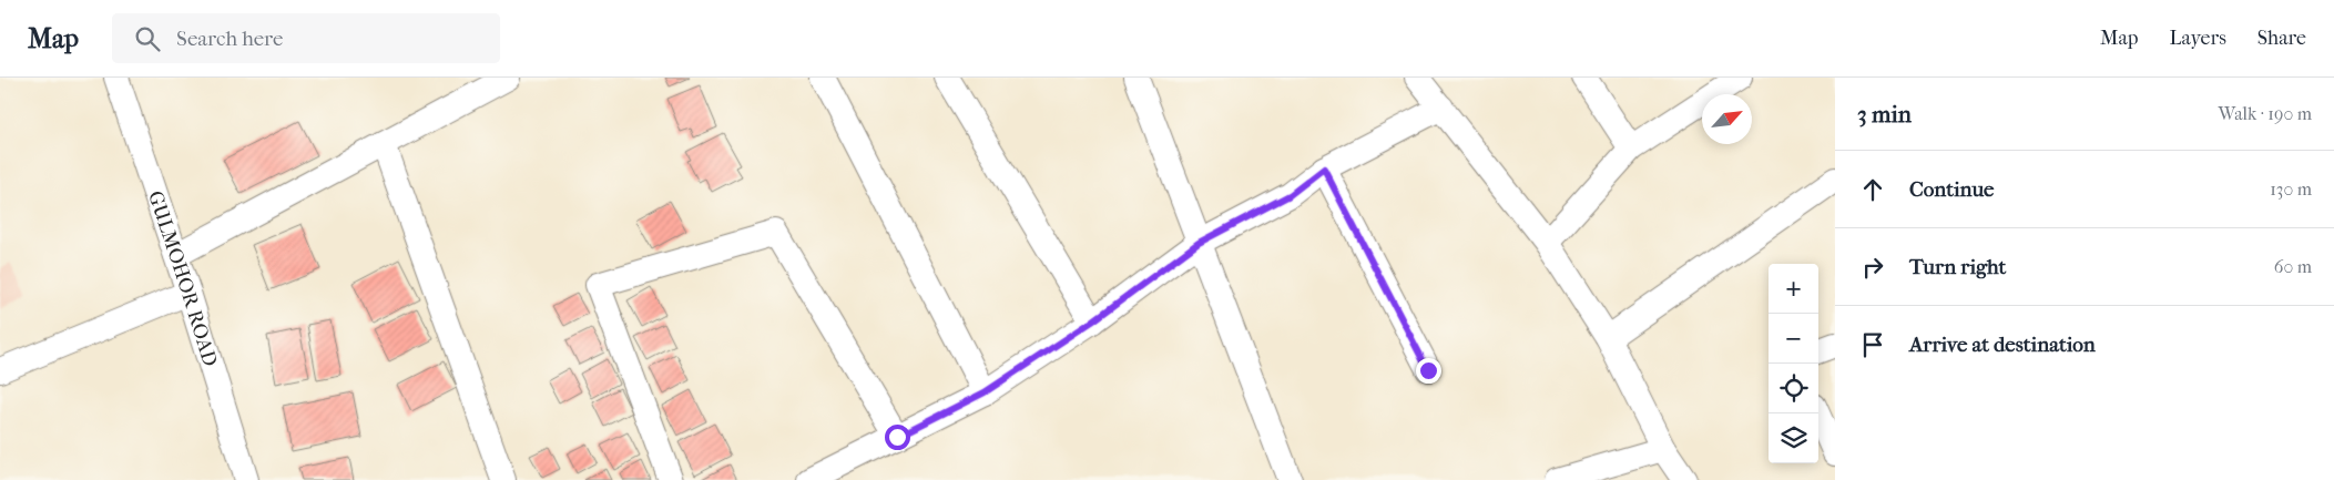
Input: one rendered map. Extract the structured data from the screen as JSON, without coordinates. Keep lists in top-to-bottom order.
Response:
{
  "streets": {
    "street": ["GULMOHOR ROAD"]
  },
  "north": "top right",
  "page": {
    "header": "Map",
    "search": "Search here",
    "nav": ["Map", "Layers", "Share"],
    "heading": ["3 min", "Walk · 190 m"],
    "list": [
      ["Continue", "130 m"],
      ["Turn right", "60 m"],
      "Arrive at destination"
    ],
    "map_buttons": ["+", "−"]
  }
}
